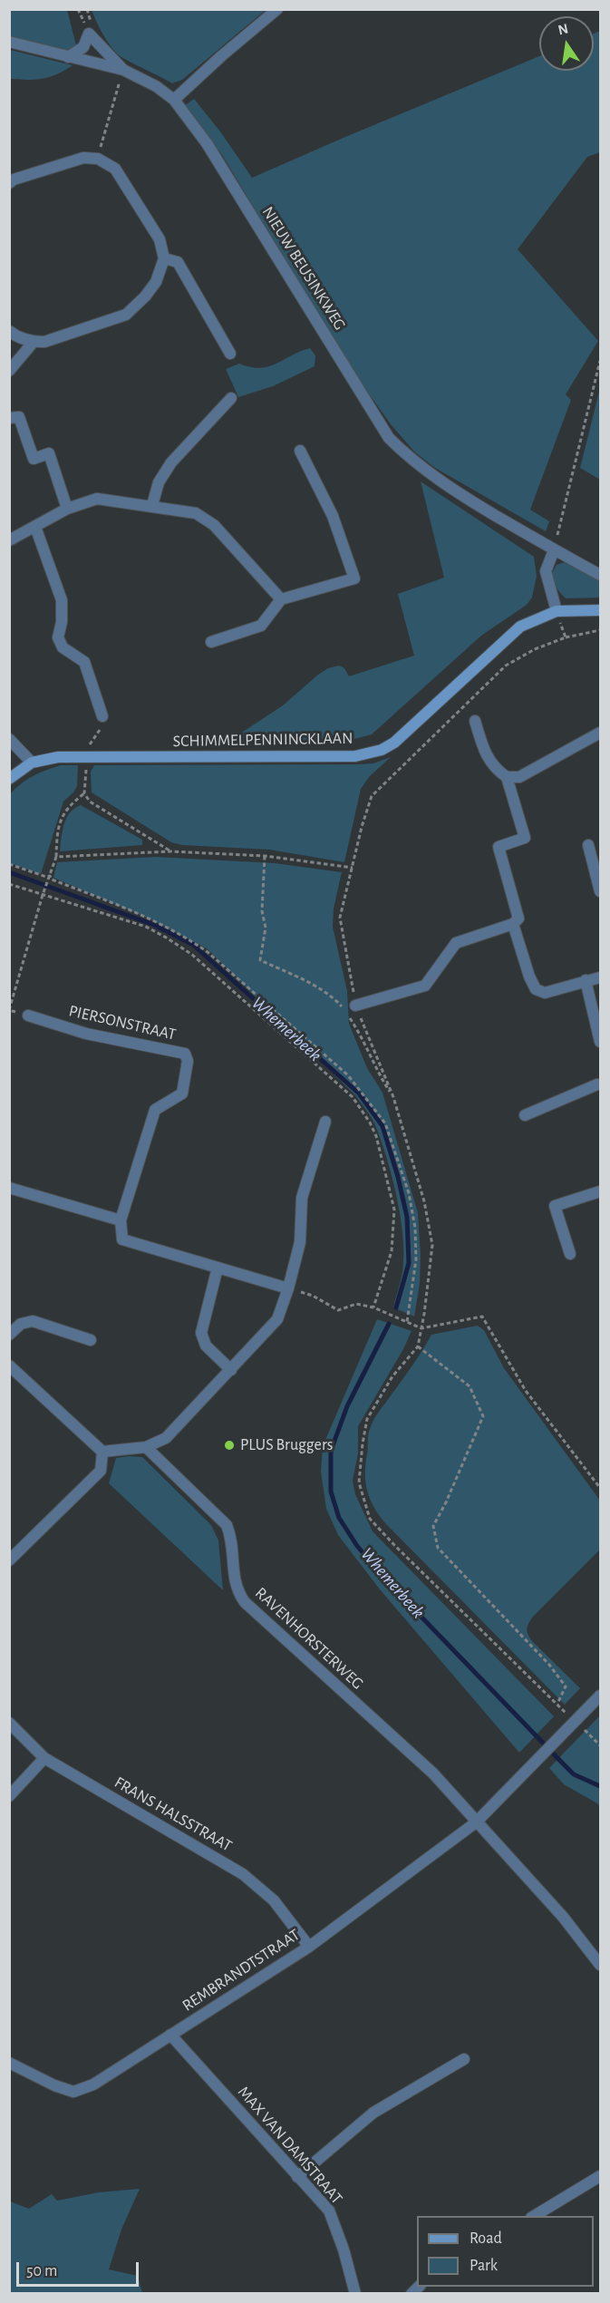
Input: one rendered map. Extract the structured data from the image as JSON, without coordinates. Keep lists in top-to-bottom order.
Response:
{
  "streets": {
    "street": [
      "NIEUW BEUSINKWEG",
      "SCHIMMELPENNINCKLAAN",
      "PIERSONSTRAAT",
      "RAVENHORSTERWEG",
      "FRANS HALSSTRAAT",
      "REMBRANDTSTRAAT",
      "MAX VAN DAMSTRAAT"
    ]
  },
  "crossings": [
    ["RAVENHORSTERWEG", "REMBRANDTSTRAAT"],
    ["FRANS HALSSTRAAT", "REMBRANDTSTRAAT"],
    ["REMBRANDTSTRAAT", "MAX VAN DAMSTRAAT"]
  ],
  "water": ["Whemerbeek"],
  "places": ["PLUS Bruggers"],
  "legend": ["Road", "Park"],
  "scale_bar": "50 m",
  "north": "top"
}
